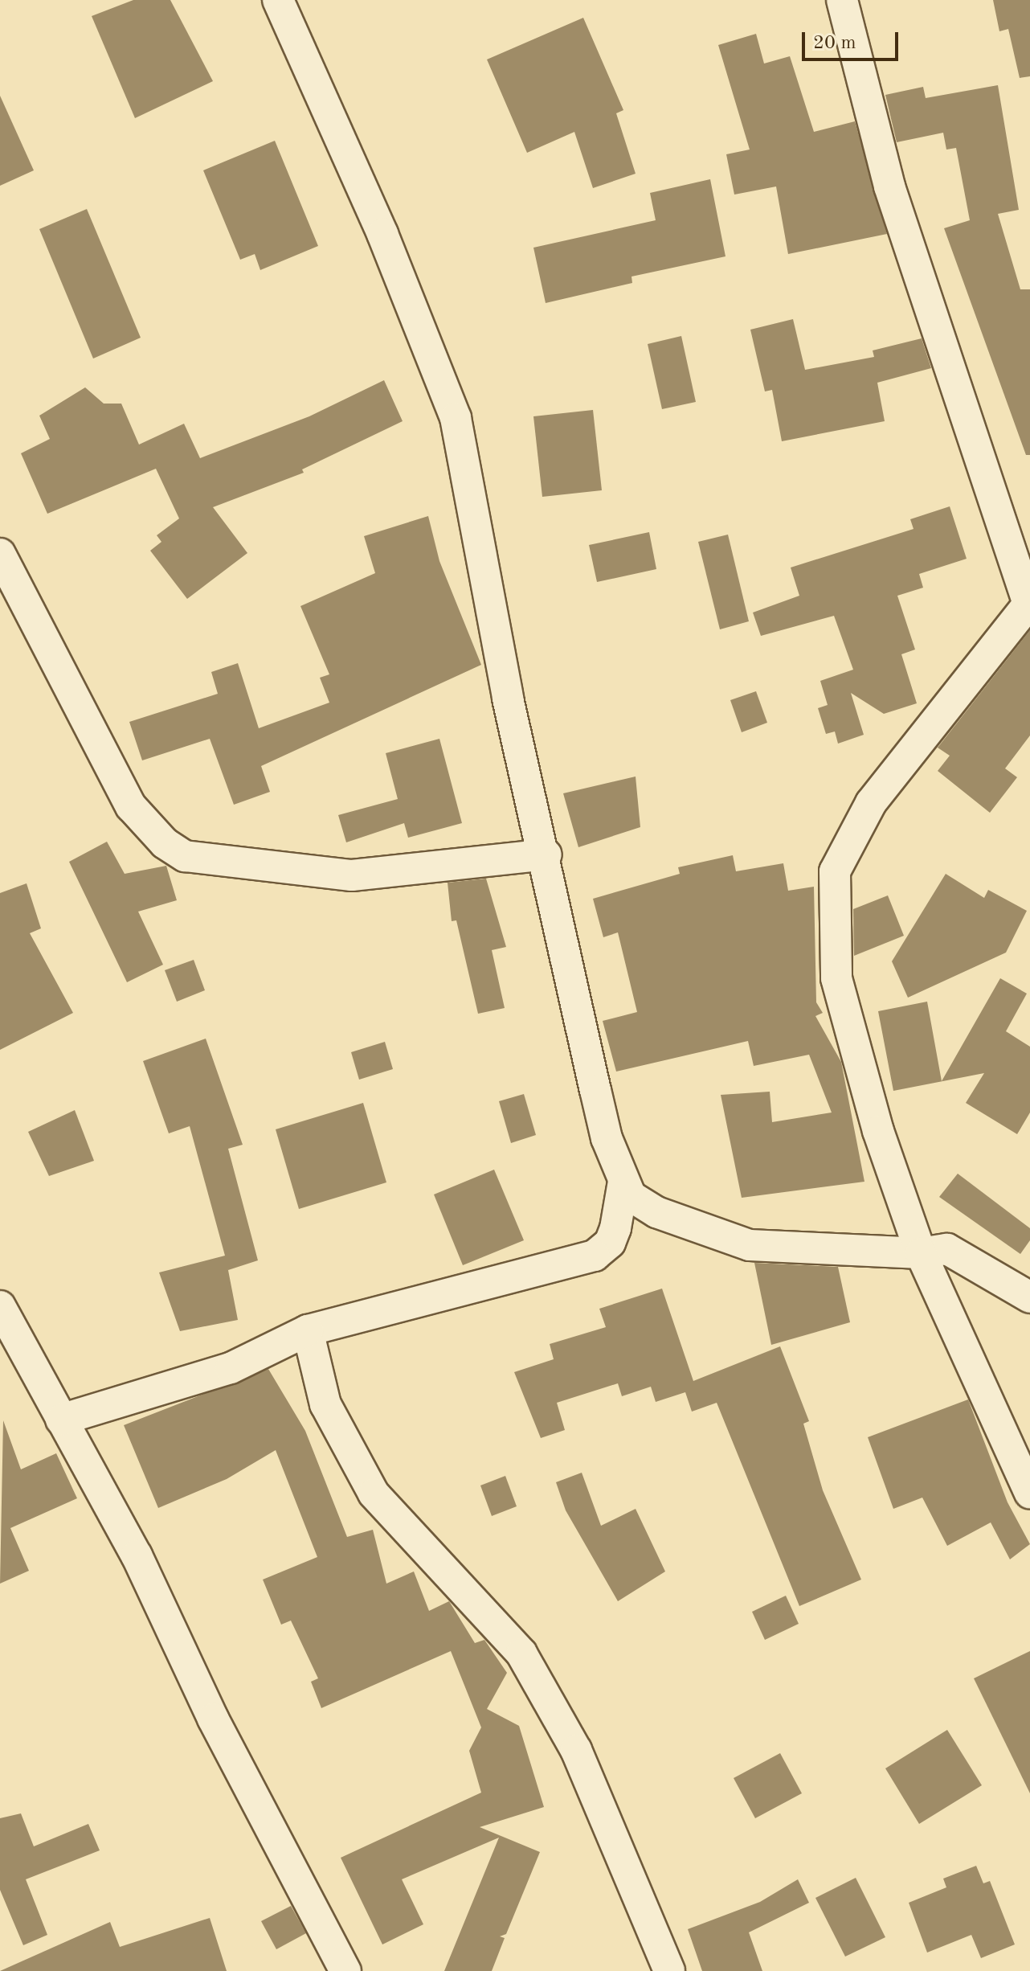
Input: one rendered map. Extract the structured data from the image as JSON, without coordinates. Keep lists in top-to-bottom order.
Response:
{
  "scale_bar": "20 m"
}
